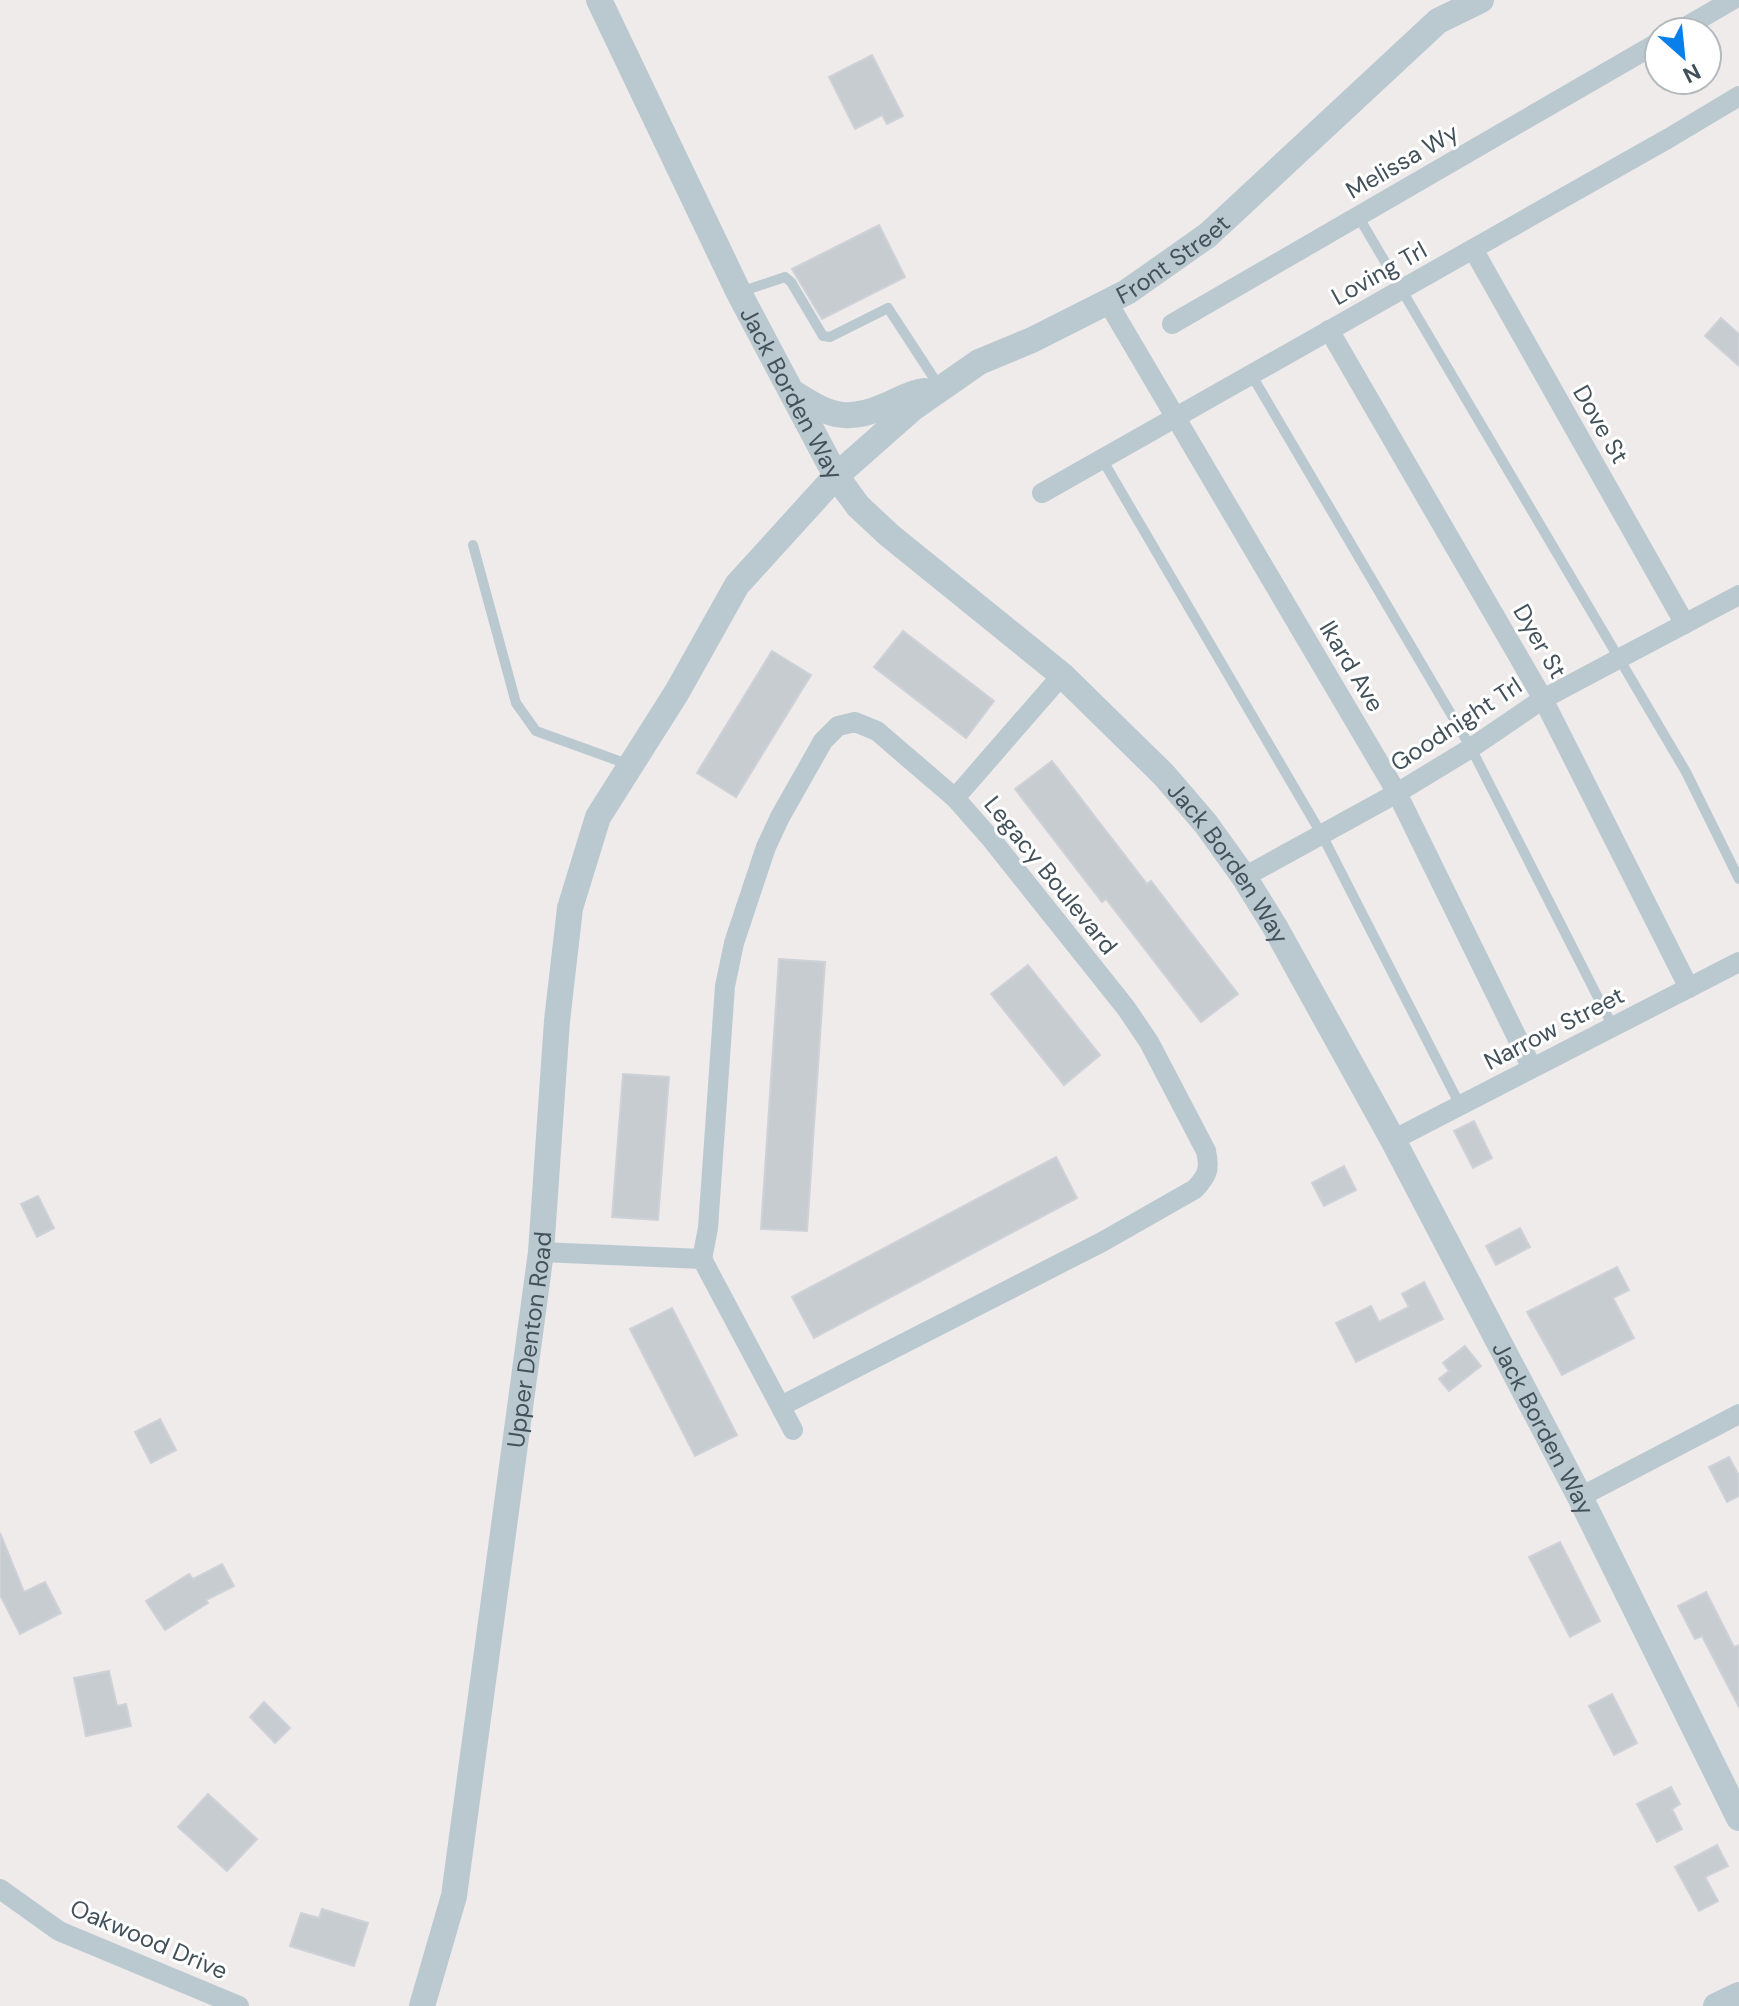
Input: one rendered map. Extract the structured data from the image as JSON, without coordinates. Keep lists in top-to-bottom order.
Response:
{
  "streets": {
    "street": [
      "Melissa Wy",
      "Front Street",
      "Loving Trl",
      "Jack Borden Way",
      "Dove St",
      "Dyer St",
      "Ikard Ave",
      "Goodnight Trl",
      "Legacy Boulevard",
      "Narrow Street",
      "Upper Denton Road",
      "Oakwood Drive"
    ]
  },
  "crossings": [
    ["Front Street", "Jack Borden Way"],
    ["Front Street", "Ikard Ave"],
    ["Front Street", "Upper Denton Road"],
    ["Loving Trl", "Dove St"],
    ["Loving Trl", "Dyer St"],
    ["Loving Trl", "Ikard Ave"],
    ["Jack Borden Way", "Goodnight Trl"],
    ["Jack Borden Way", "Narrow Street"],
    ["Dove St", "Goodnight Trl"],
    ["Dyer St", "Goodnight Trl"],
    ["Dyer St", "Narrow Street"],
    ["Ikard Ave", "Goodnight Trl"],
    ["Ikard Ave", "Narrow Street"]
  ],
  "north": "bottom right"
}
